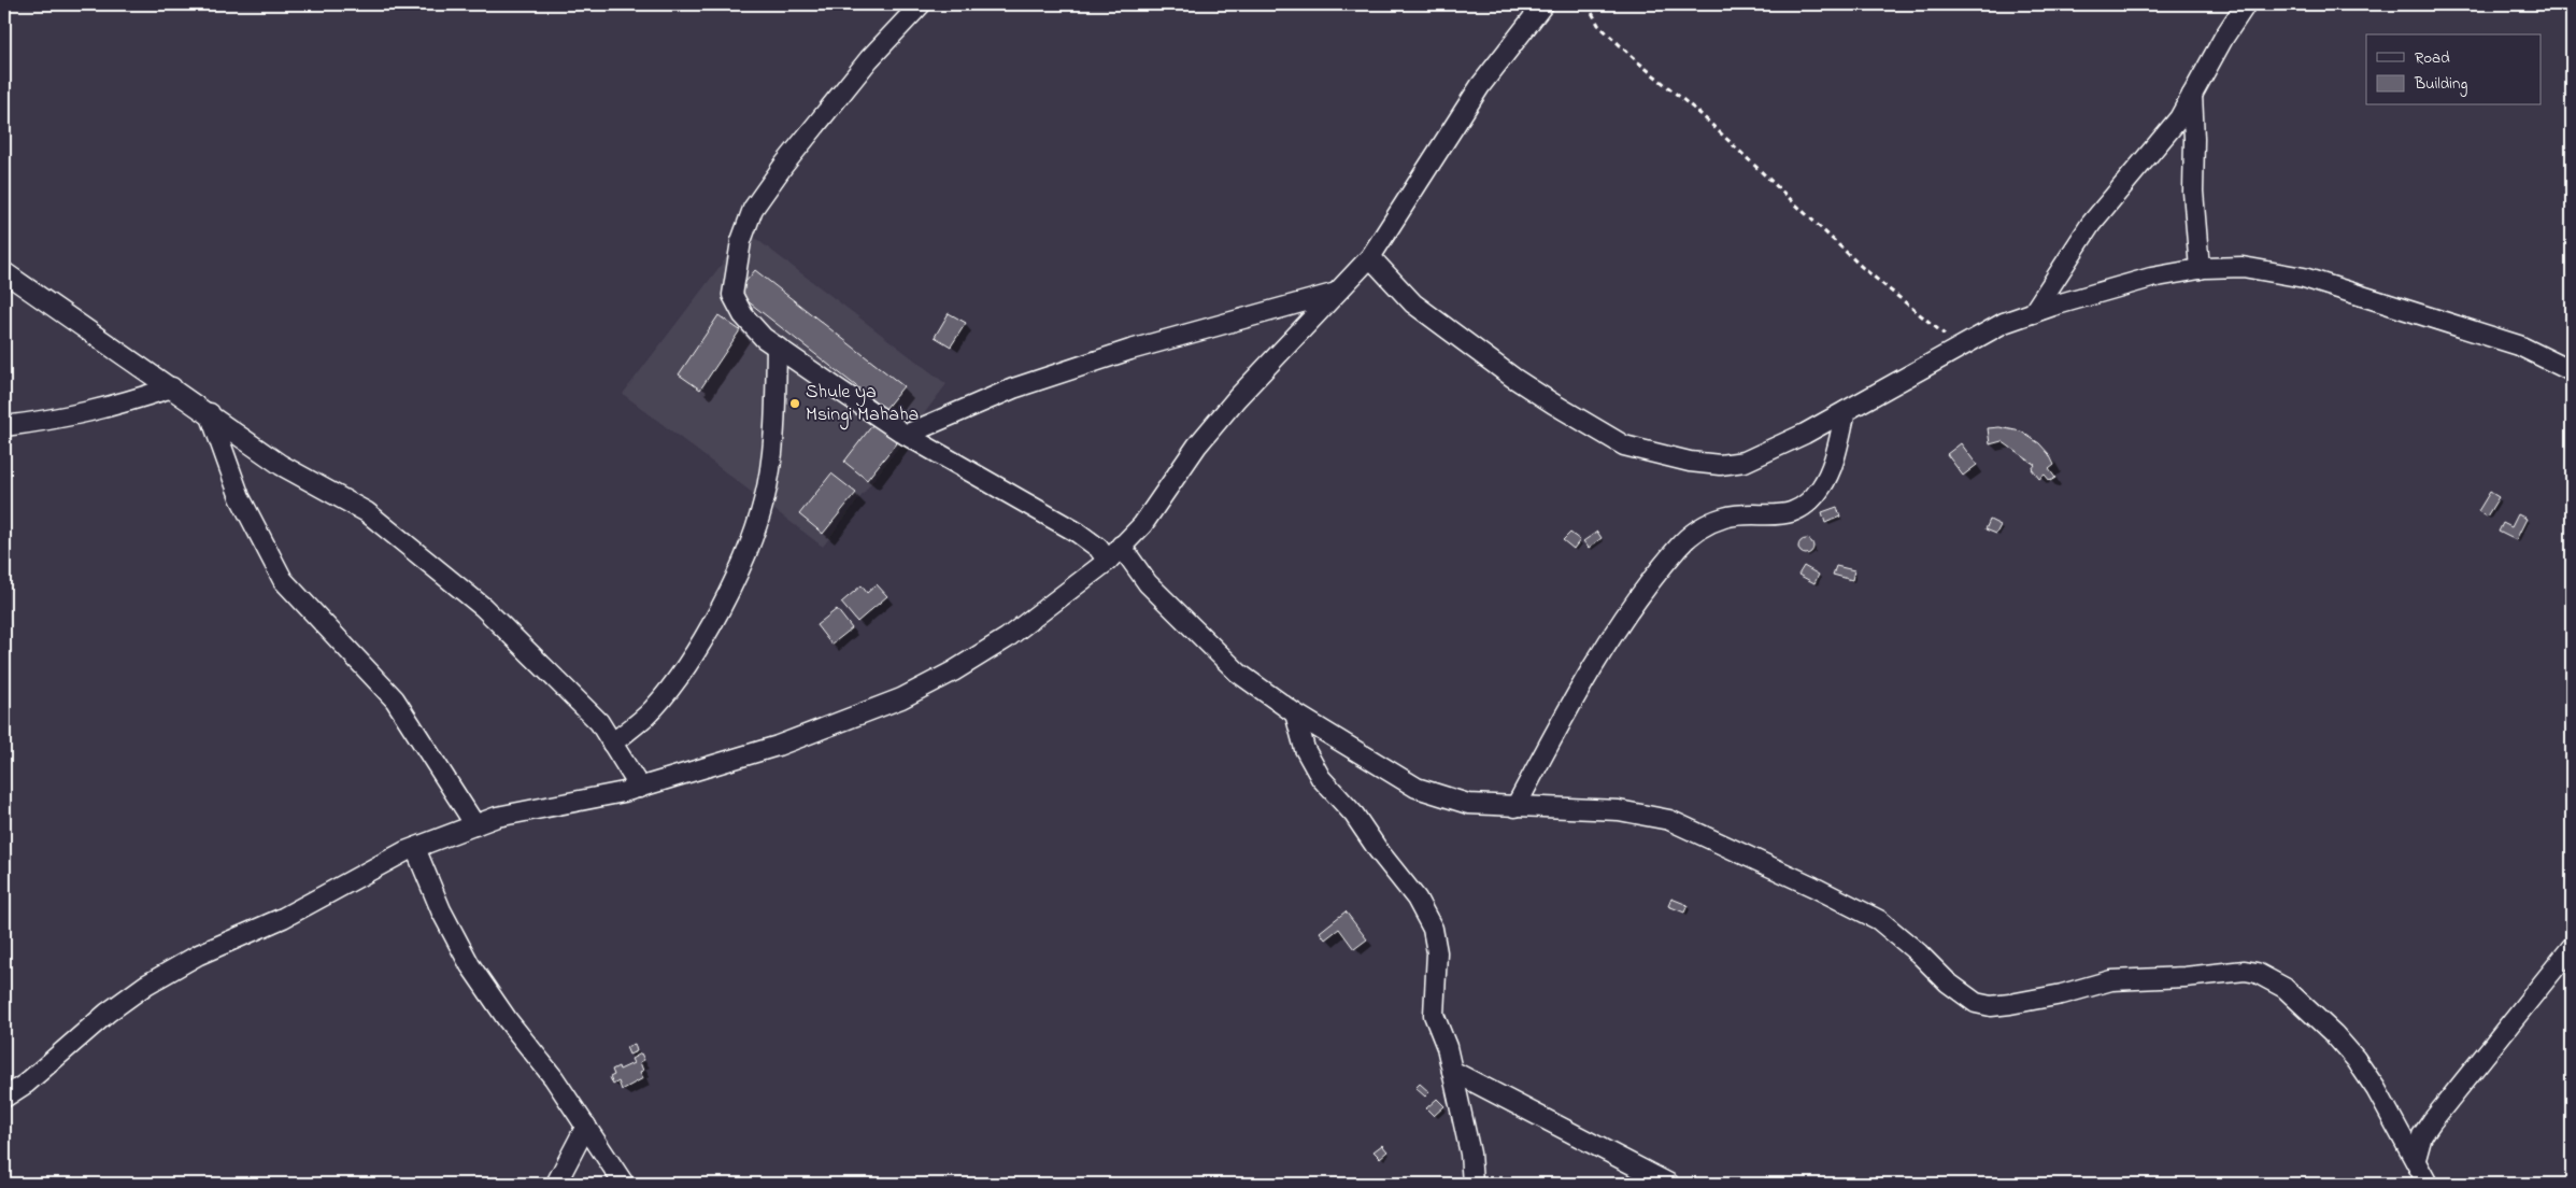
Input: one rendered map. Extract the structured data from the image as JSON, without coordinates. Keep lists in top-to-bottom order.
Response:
{
  "places": ["Shule ya Msingi Mahaha"],
  "legend": ["Road", "Building"]
}
